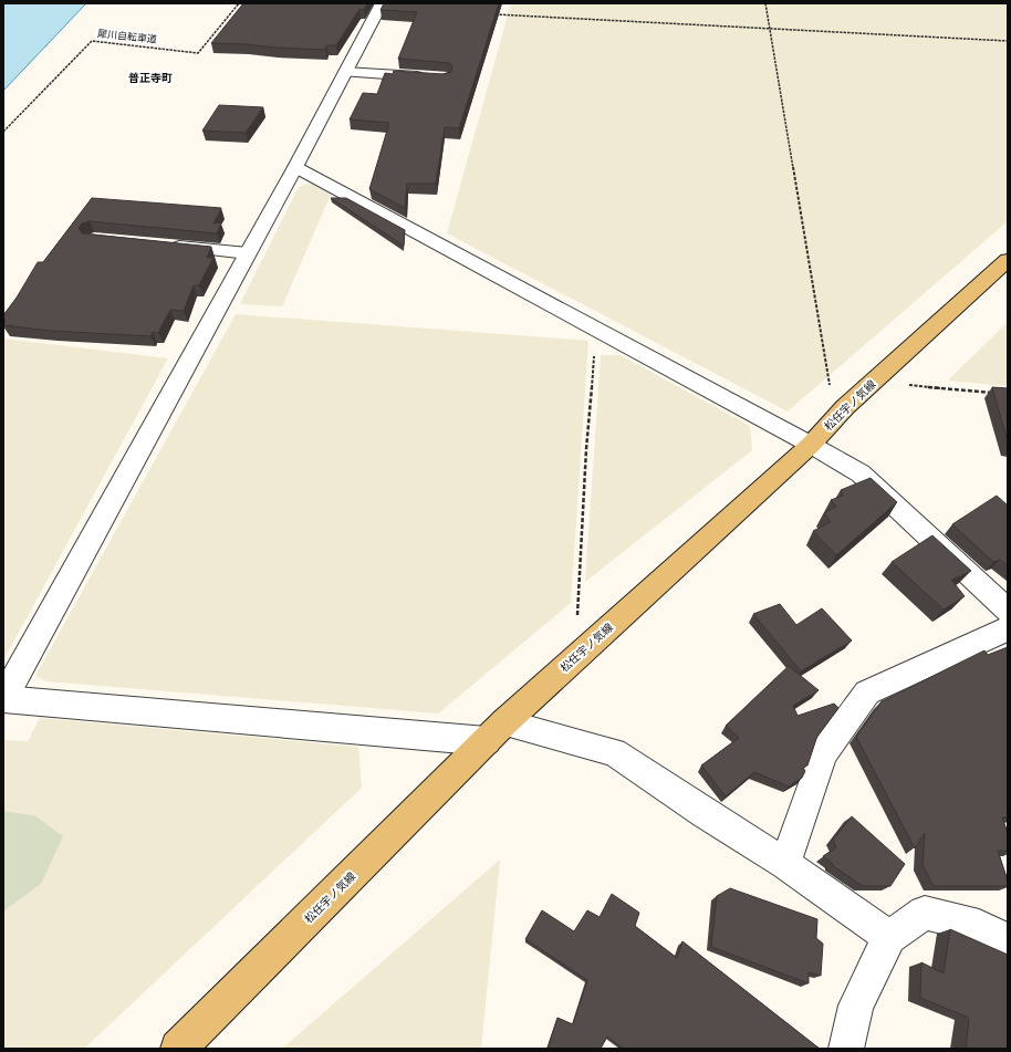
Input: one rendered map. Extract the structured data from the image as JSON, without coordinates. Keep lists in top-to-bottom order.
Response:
{
  "streets": {
    "main road": ["松任宇ノ気線"],
    "path": ["犀川自転車道"]
  },
  "districts": ["普正寺町"]
}
